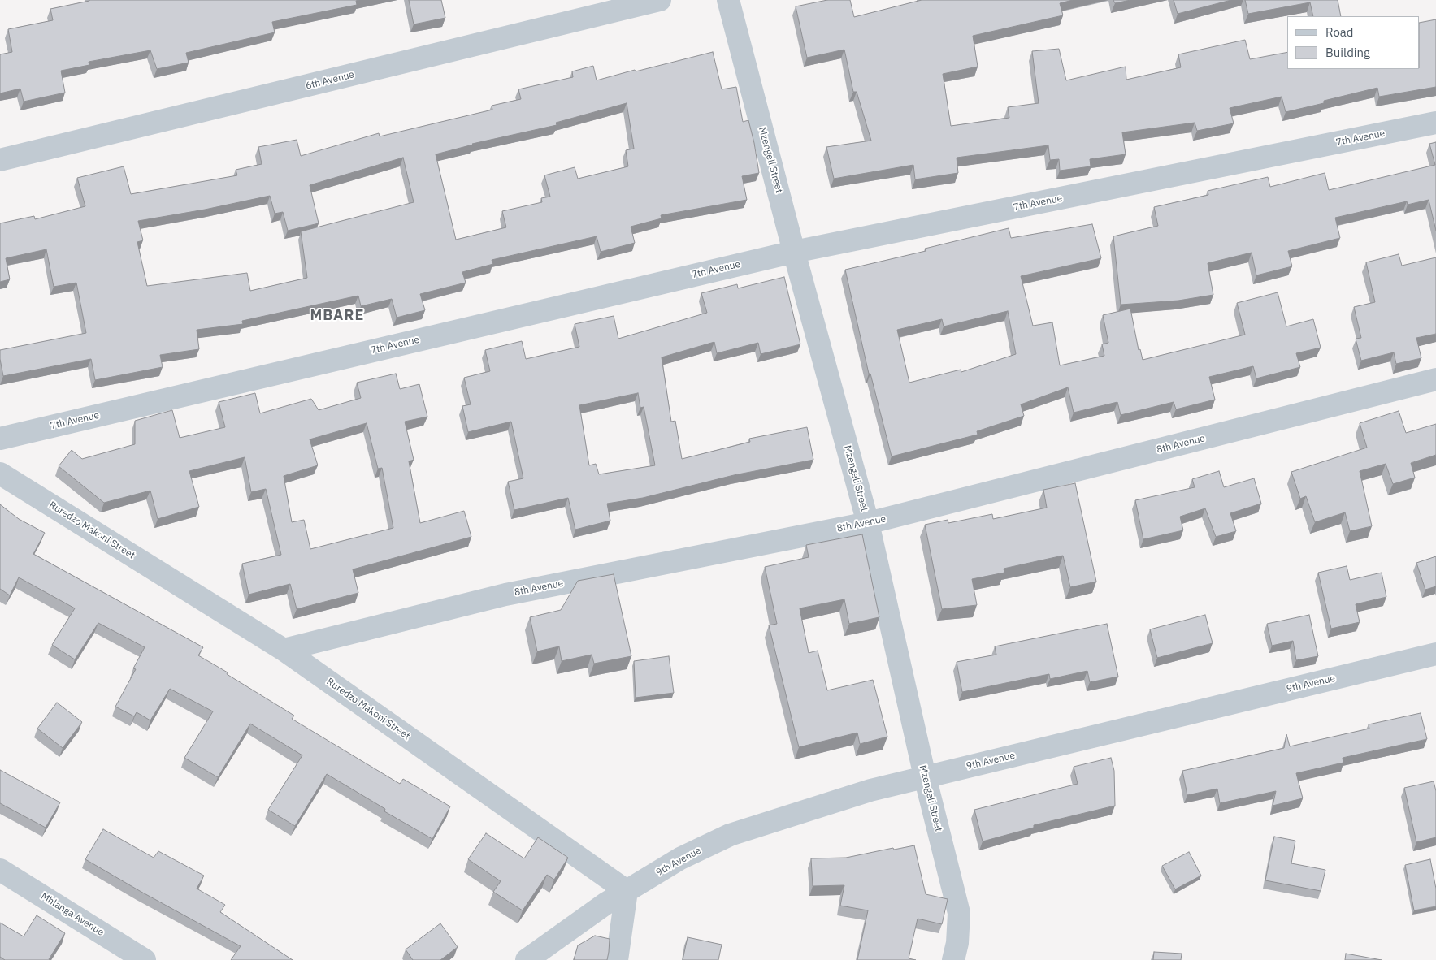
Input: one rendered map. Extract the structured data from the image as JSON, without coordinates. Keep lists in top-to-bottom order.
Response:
{
  "streets": {
    "street": [
      "6th Avenue",
      "7th Avenue",
      "Mzengeli Street",
      "8th Avenue",
      "Ruredzo Makoni Street",
      "9th Avenue",
      "Mhlanga Avenue"
    ]
  },
  "crossings": [
    ["7th Avenue", "Mzengeli Street"],
    ["Mzengeli Street", "8th Avenue"],
    ["Mzengeli Street", "9th Avenue"],
    ["8th Avenue", "Ruredzo Makoni Street"],
    ["Ruredzo Makoni Street", "9th Avenue"]
  ],
  "districts": ["MBARE"],
  "legend": ["Road", "Building"]
}
